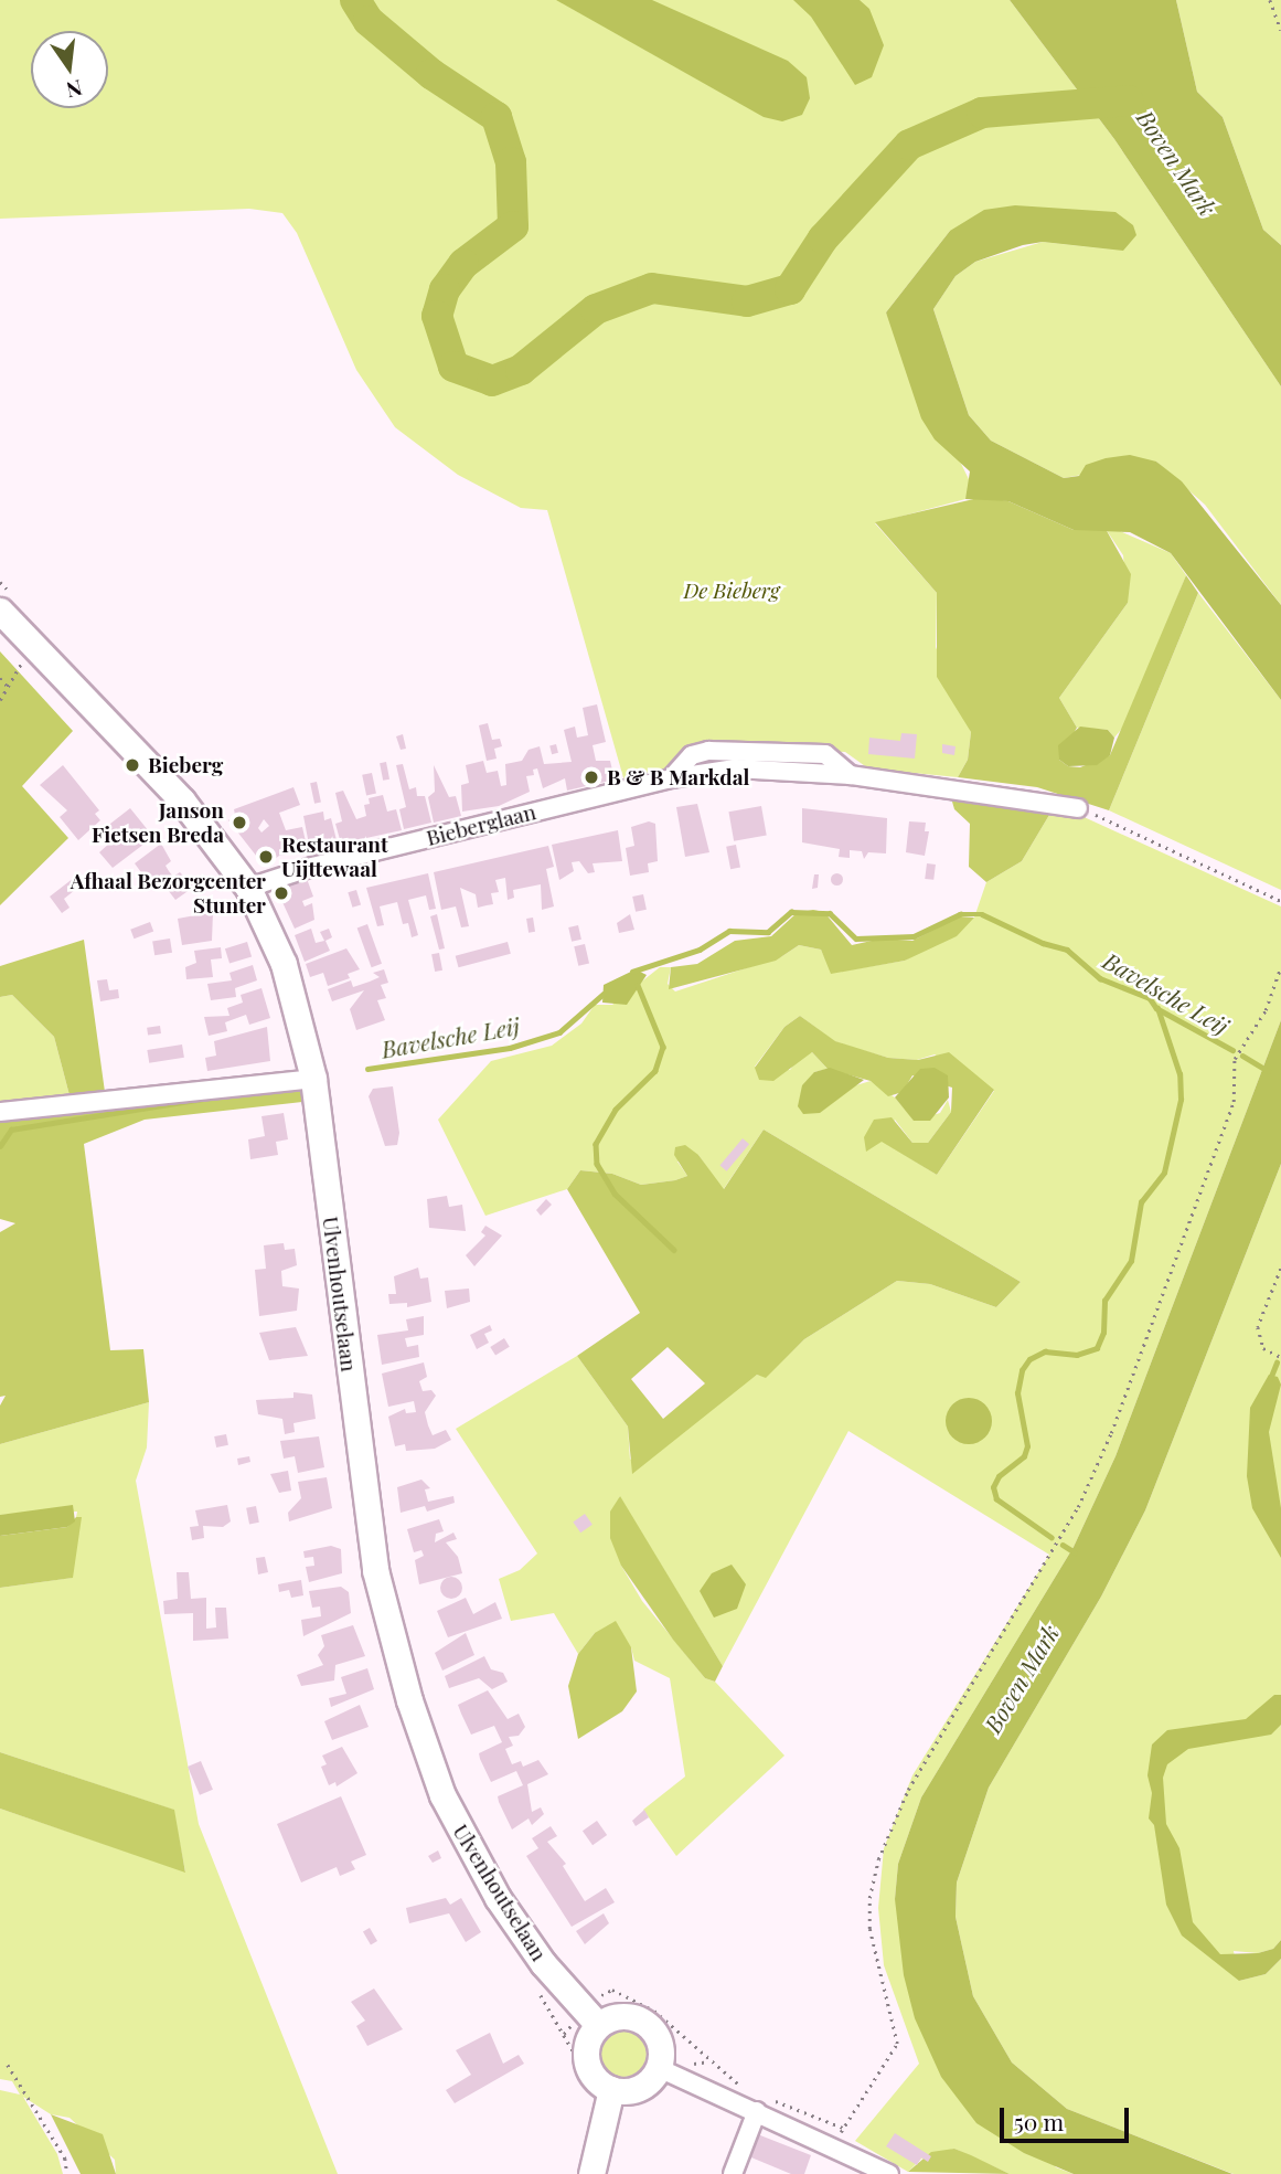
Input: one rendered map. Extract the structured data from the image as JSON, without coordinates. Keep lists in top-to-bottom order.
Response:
{
  "streets": {
    "main road": ["Ulvenhoutselaan"],
    "street": ["Bieberglaan"]
  },
  "crossings": [
    ["Bieberglaan", "Ulvenhoutselaan"]
  ],
  "water": ["Boven Mark", "Bavelsche Leij"],
  "parks": ["De Bieberg"],
  "places": [
    "Bieberg",
    "B & B Markdal",
    "Janson Fietsen Breda",
    "Restaurant Uijttewaal",
    "Afhaal Bezorgcenter Stunter"
  ],
  "scale_bar": "50 m",
  "north": "bottom"
}
